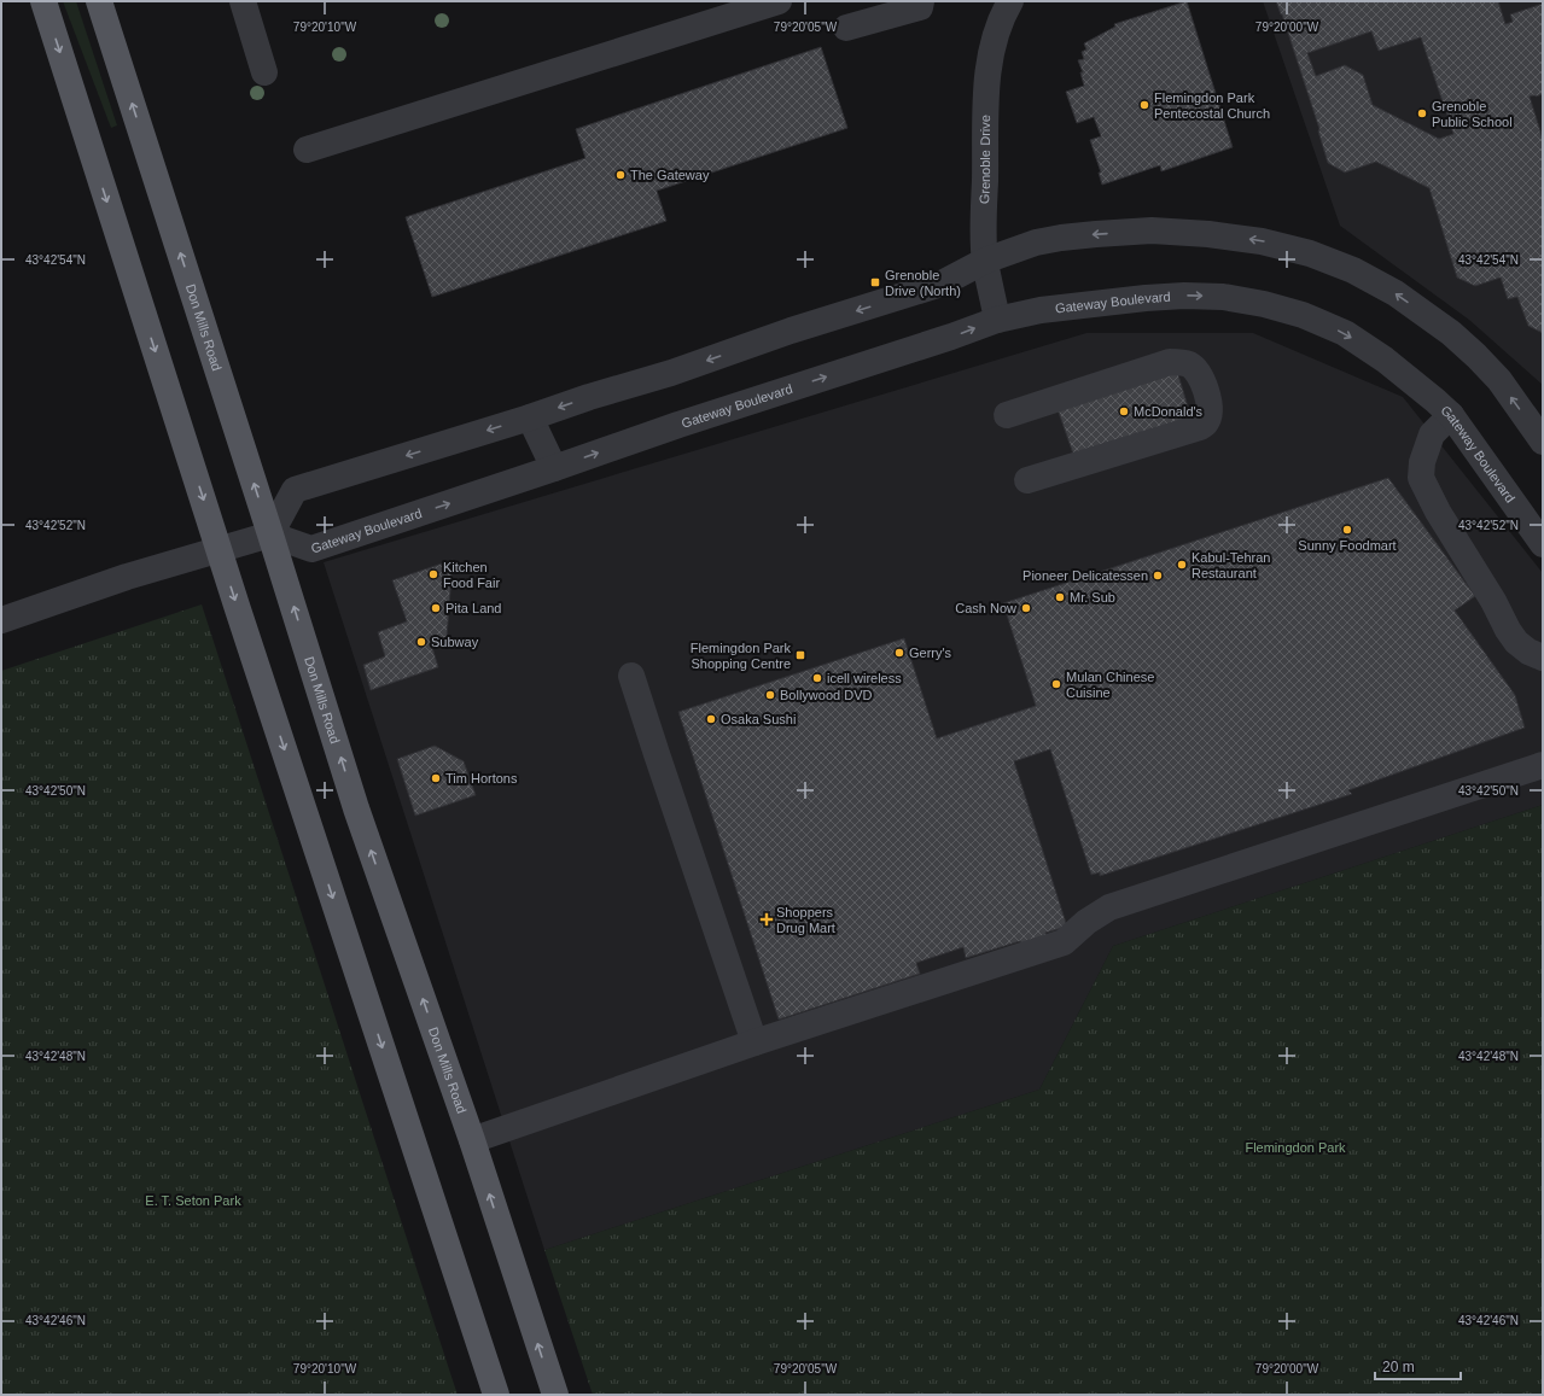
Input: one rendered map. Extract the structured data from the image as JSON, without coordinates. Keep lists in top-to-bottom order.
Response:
{
  "streets": {
    "main road": ["Don Mills Road"],
    "street": ["Grenoble Drive", "Gateway Boulevard"]
  },
  "crossings": [
    ["Grenoble Drive", "Gateway Boulevard"],
    ["Gateway Boulevard", "Don Mills Road"]
  ],
  "parks": ["Flemingdon Park", "E. T. Seton Park"],
  "places": {
    "other": [
      "Flemingdon Park Pentecostal Church",
      "Grenoble Public School",
      "The Gateway",
      "McDonald's",
      "Sunny Foodmart",
      "Kabul-Tehran Restaurant",
      "Kitchen Food Fair",
      "Pioneer Delicatessen",
      "Mr. Sub",
      "Pita Land",
      "Cash Now",
      "Subway",
      "Gerry's",
      "icell wireless",
      "Mulan Chinese Cuisine",
      "Bollywood DVD",
      "Osaka Sushi",
      "Tim Hortons"
    ],
    "transit": ["Grenoble Drive (North)", "Flemingdon Park Shopping Centre"],
    "health": ["Shoppers Drug Mart"]
  },
  "scale_bar": "20 m",
  "coordinates": [
    "79°20'10\"W",
    "79°20'05\"W",
    "79°20'00\"W",
    "43°42'54\"N",
    "43°42'52\"N",
    "43°42'50\"N",
    "43°42'48\"N",
    "43°42'46\"N"
  ]
}
